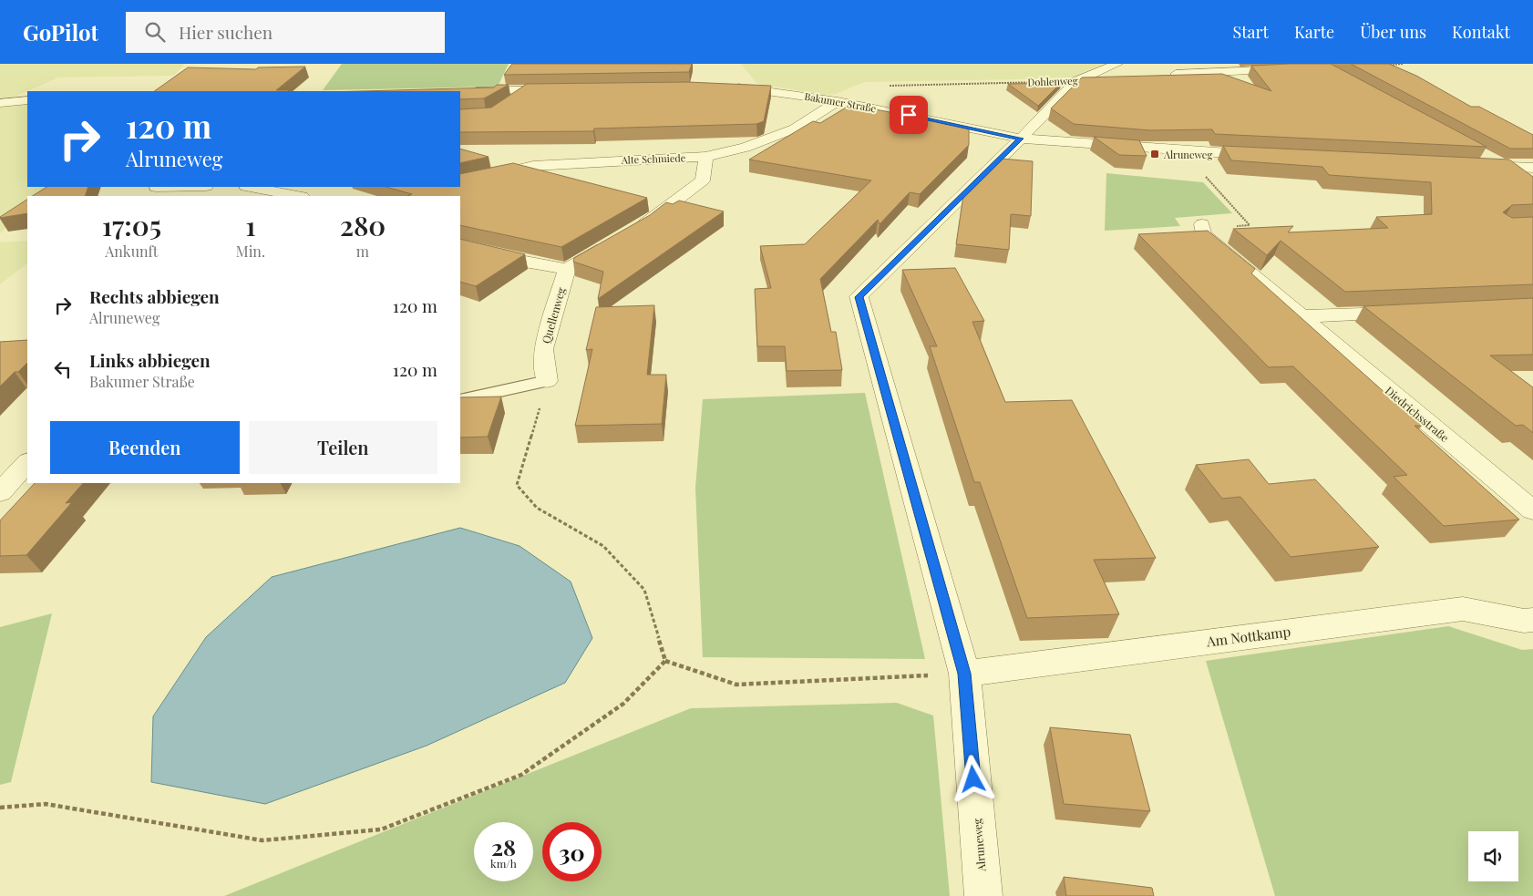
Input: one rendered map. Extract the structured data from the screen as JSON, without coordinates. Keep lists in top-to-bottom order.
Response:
{
  "streets": {
    "street": [
      "Bakumer Straße",
      "Alte Schmiede",
      "Quellenweg",
      "Diedrichsstraße",
      "Am Nottkamp",
      "Alruneweg"
    ],
    "path": ["Dohlenweg"]
  },
  "crossings": [
    ["Dohlenweg", "Bakumer Straße"],
    ["Dohlenweg", "Alte Schmiede"],
    ["Bakumer Straße", "Alte Schmiede"],
    ["Bakumer Straße", "Alruneweg"],
    ["Am Nottkamp", "Alruneweg"]
  ],
  "places": {
    "transit": ["Alruneweg"]
  },
  "page": {
    "header": "GoPilot",
    "search": "Hier suchen",
    "nav": [
      "Start",
      "Karte",
      "Über uns",
      "Kontakt"
    ],
    "turn": ["120 m", "Alruneweg"],
    "eta": [
      "17:05",
      "Ankunft",
      "1",
      "Min.",
      "280",
      "m"
    ],
    "list": [
      {
        "name": "Rechts abbiegen",
        "note": "Alruneweg",
        "value": "120 m"
      },
      {
        "name": "Links abbiegen",
        "note": "Bakumer Straße",
        "value": "120 m"
      }
    ],
    "buttons": ["Beenden", "Teilen"],
    "speed": "28 km/h",
    "limit": "30"
  }
}
